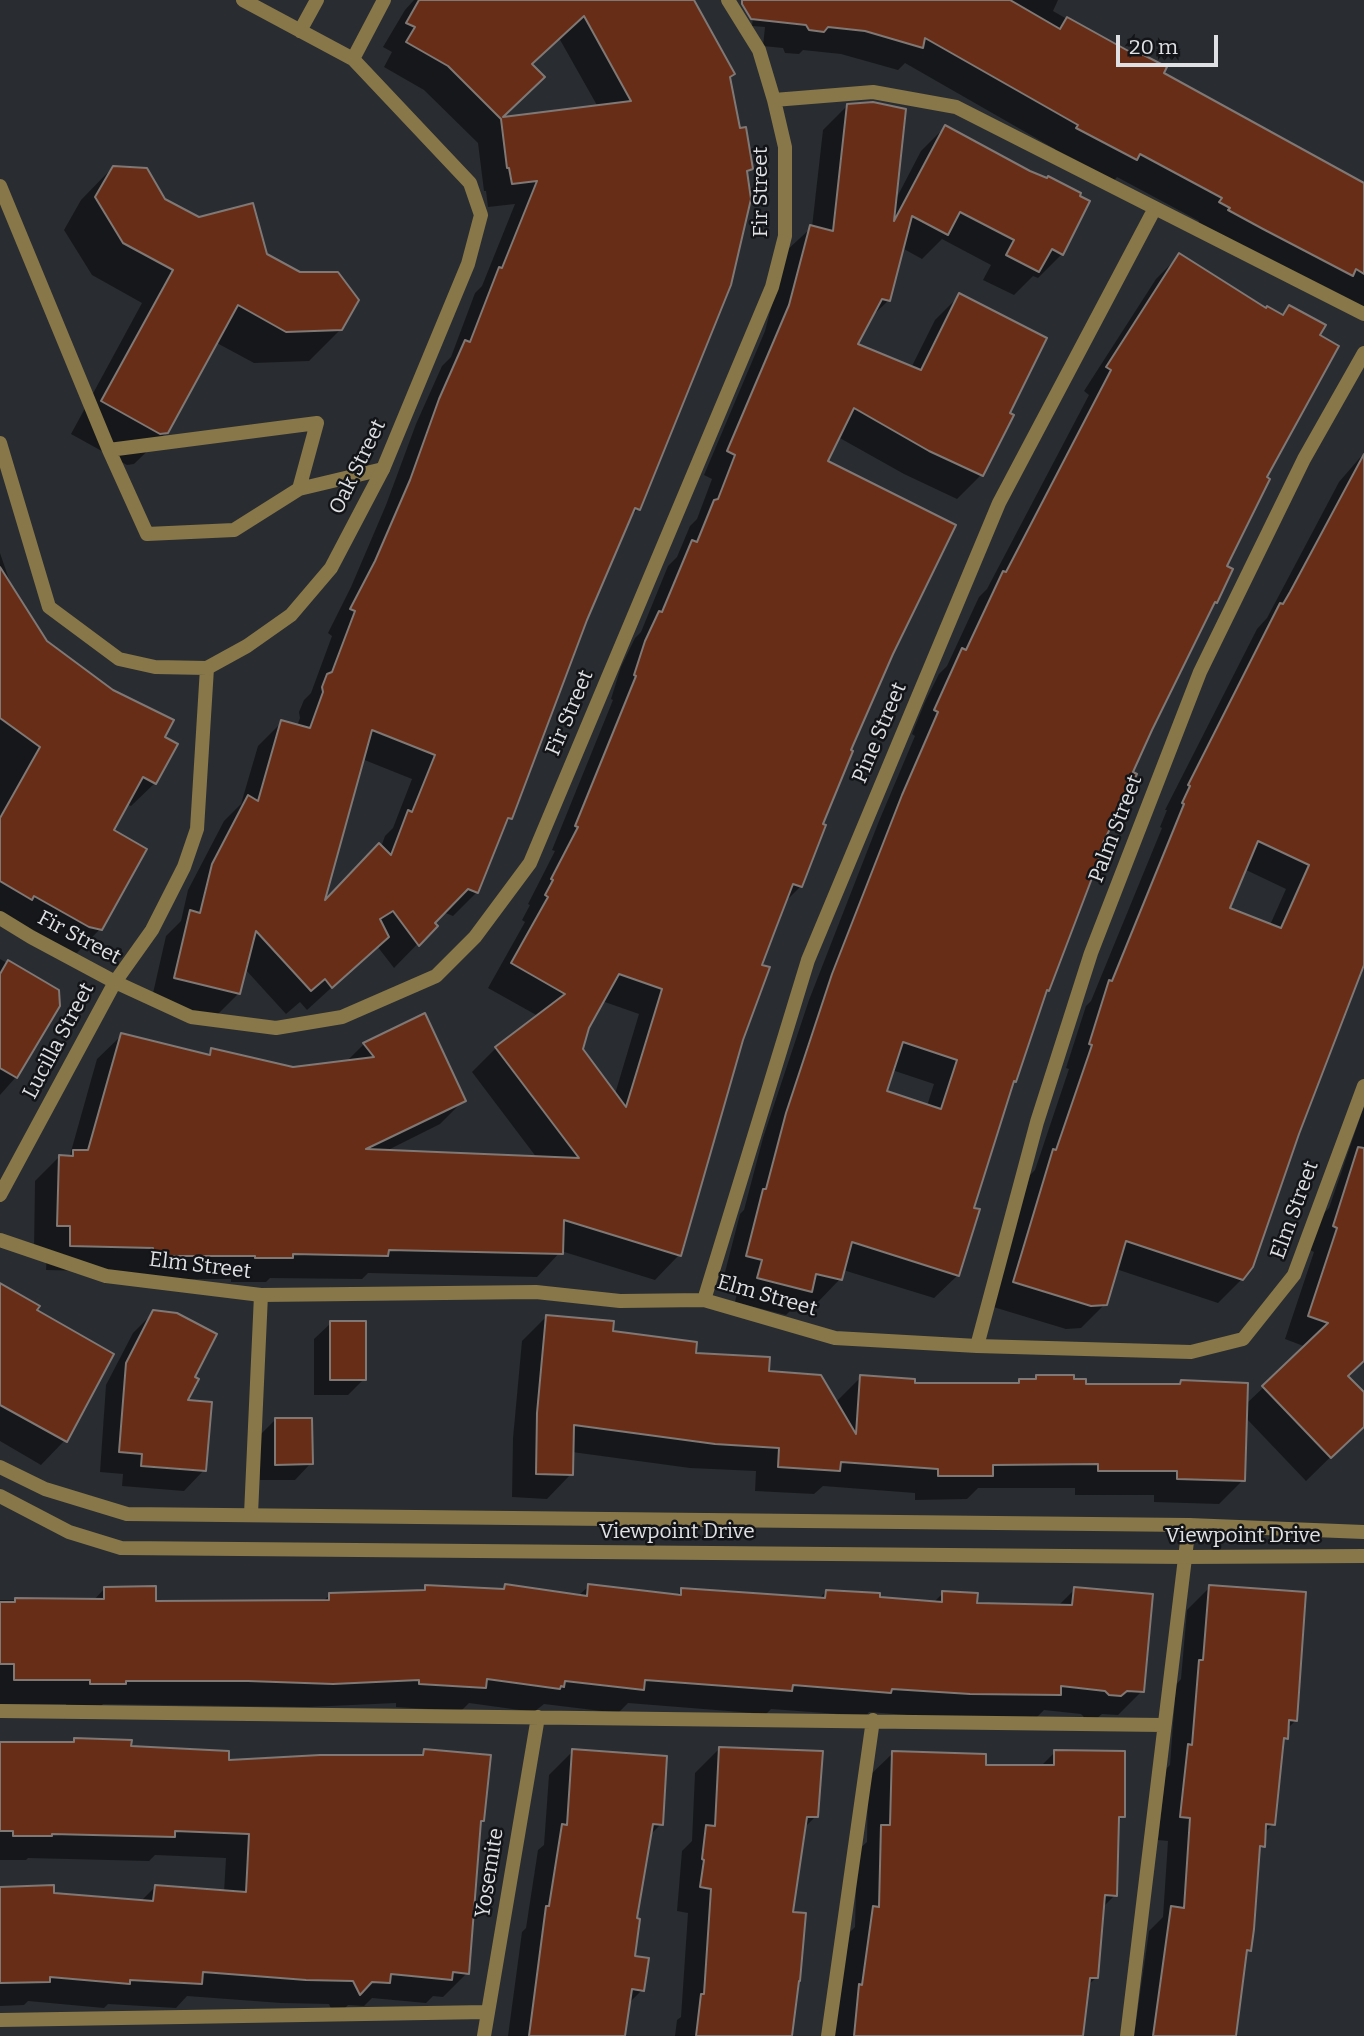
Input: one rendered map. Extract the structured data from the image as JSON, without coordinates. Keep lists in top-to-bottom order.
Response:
{
  "streets": {
    "street": [
      "Fir Street",
      "Oak Street",
      "Pine Street",
      "Palm Street",
      "Lucilla Street",
      "Elm Street",
      "Viewpoint Drive",
      "Yosemite"
    ]
  },
  "crossings": [
    ["Fir Street", "Lucilla Street"],
    ["Oak Street", "Lucilla Street"],
    ["Pine Street", "Elm Street"],
    ["Palm Street", "Elm Street"]
  ],
  "scale_bar": "20 m"
}
